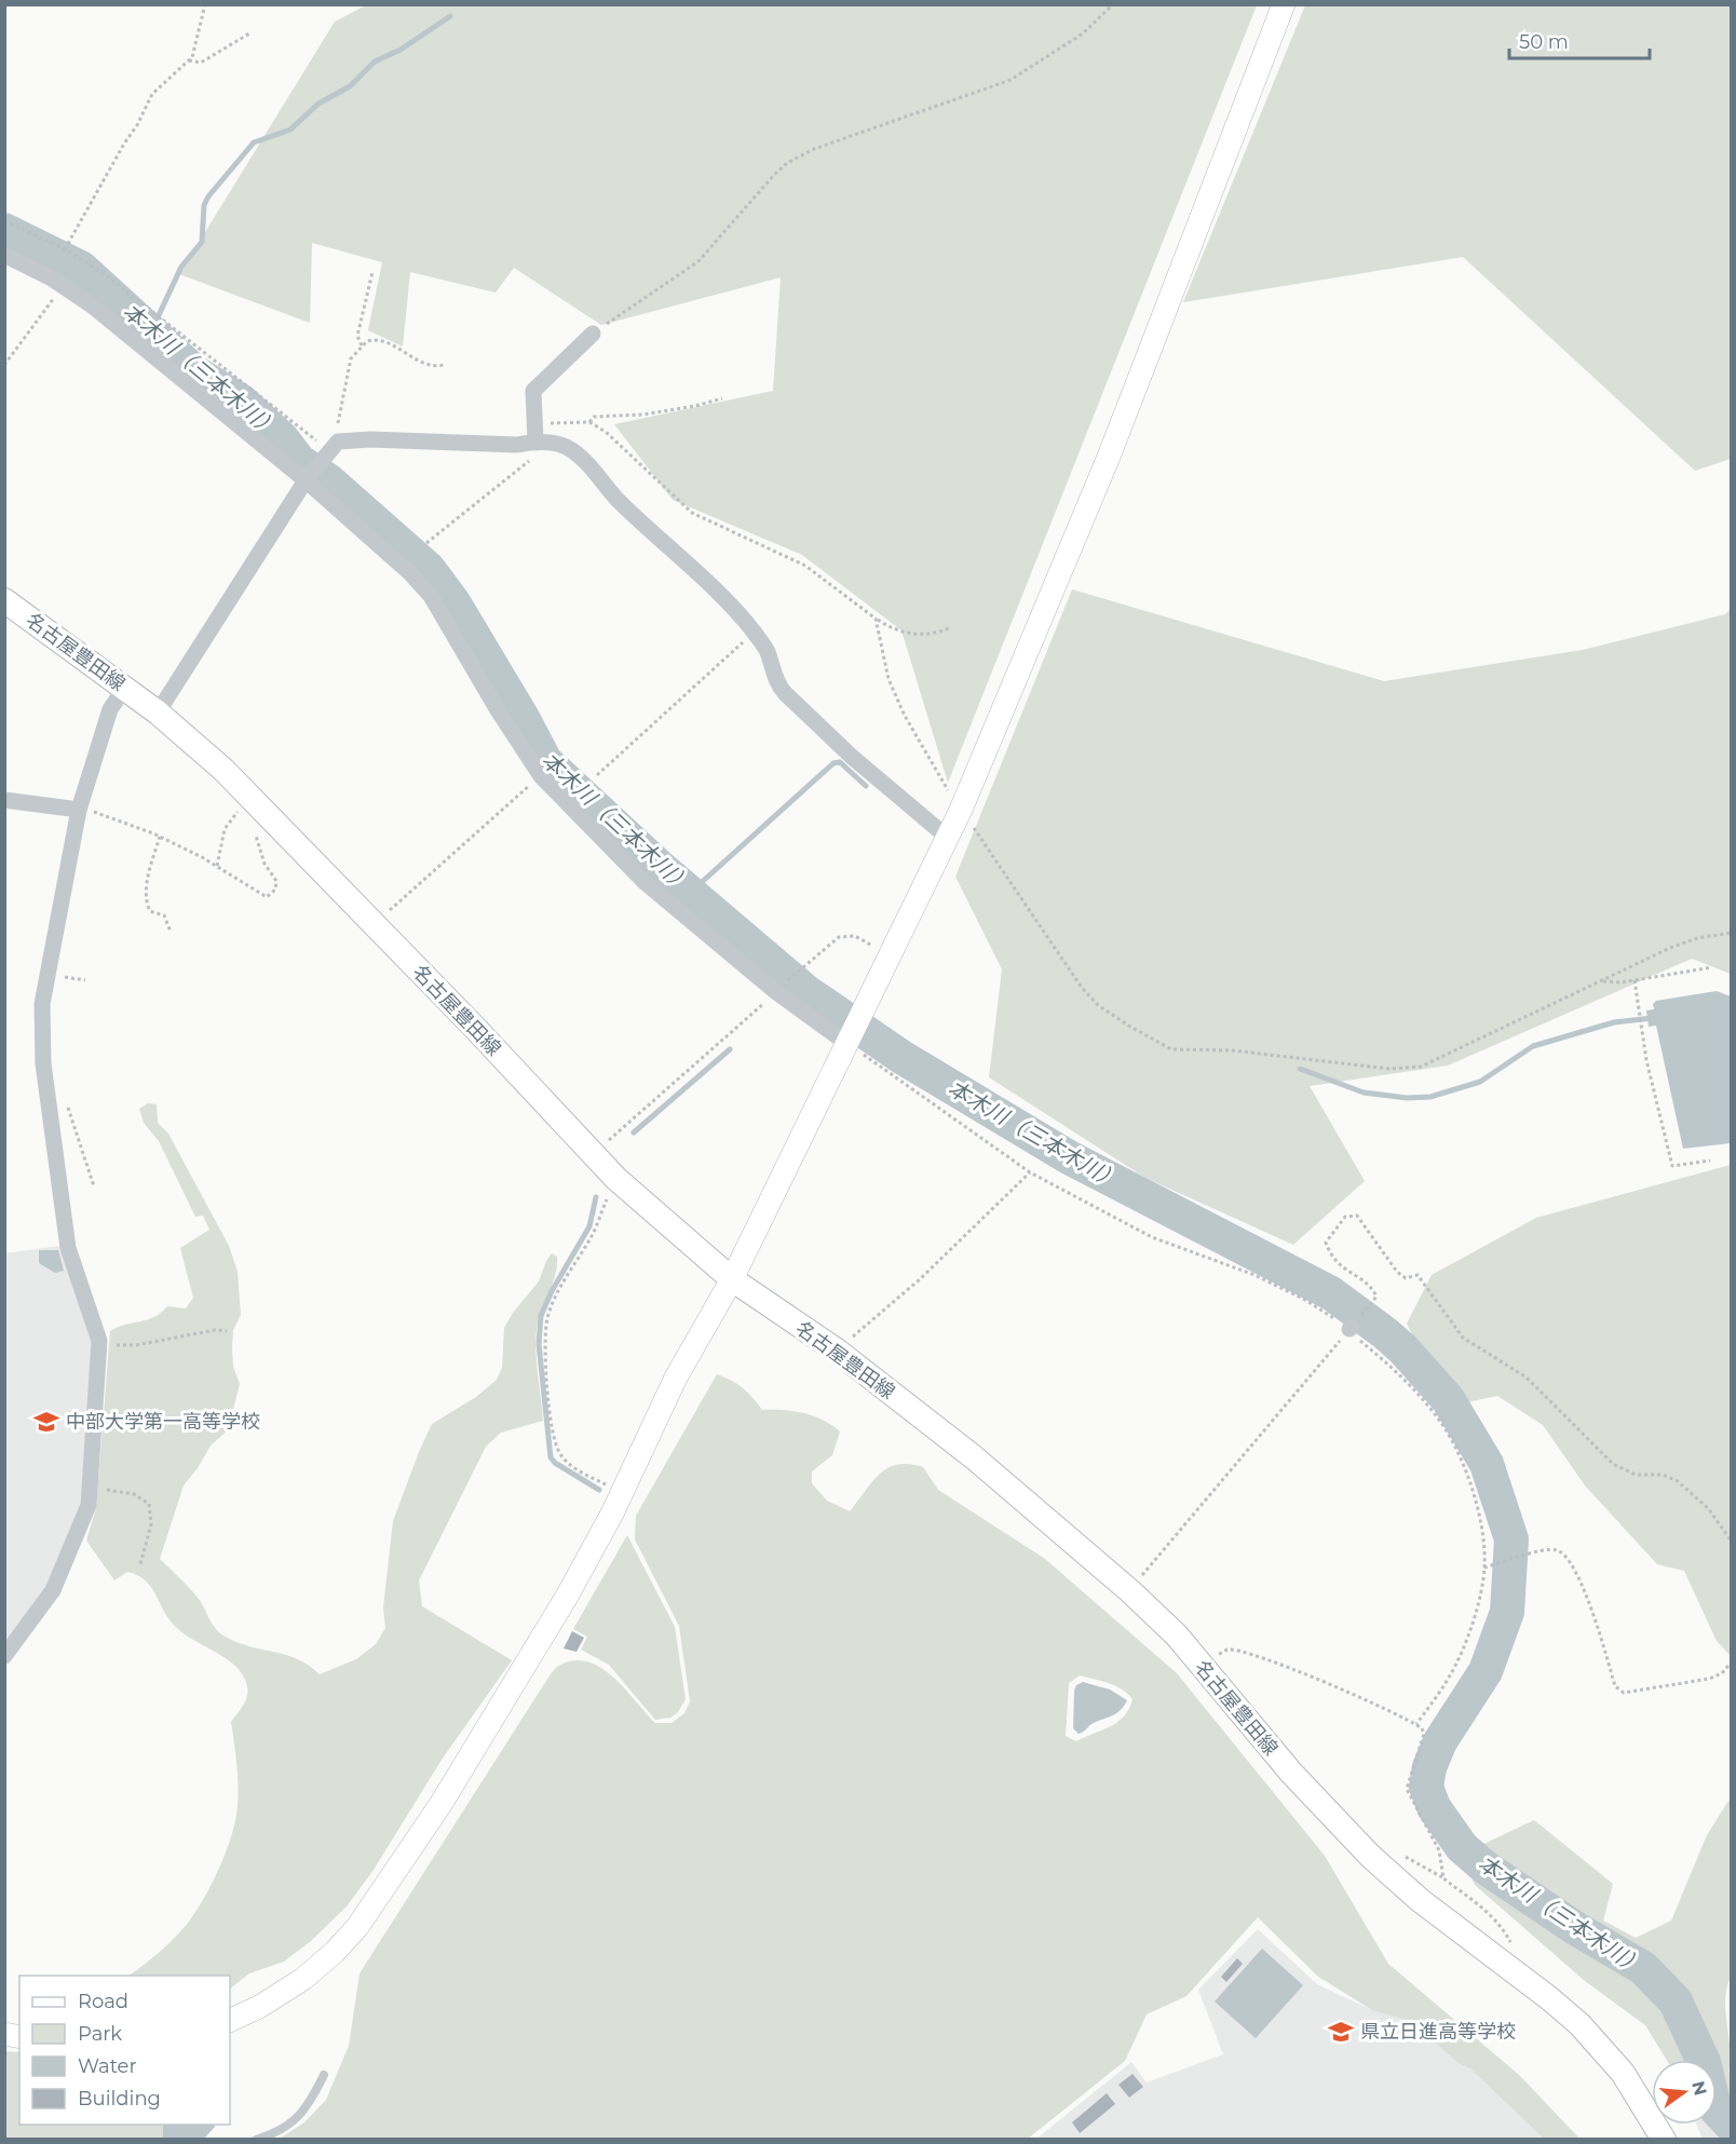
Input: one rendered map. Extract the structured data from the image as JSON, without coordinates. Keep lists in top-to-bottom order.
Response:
{
  "streets": {
    "main road": ["名古屋豊田線"]
  },
  "water": ["本木川（三本木川）"],
  "places": {
    "school or university": ["中部大学第一高等学校", "県立日進高等学校"]
  },
  "legend": [
    "Road",
    "Park",
    "Water",
    "Building"
  ],
  "scale_bar": "50 m",
  "north": "right"
}
